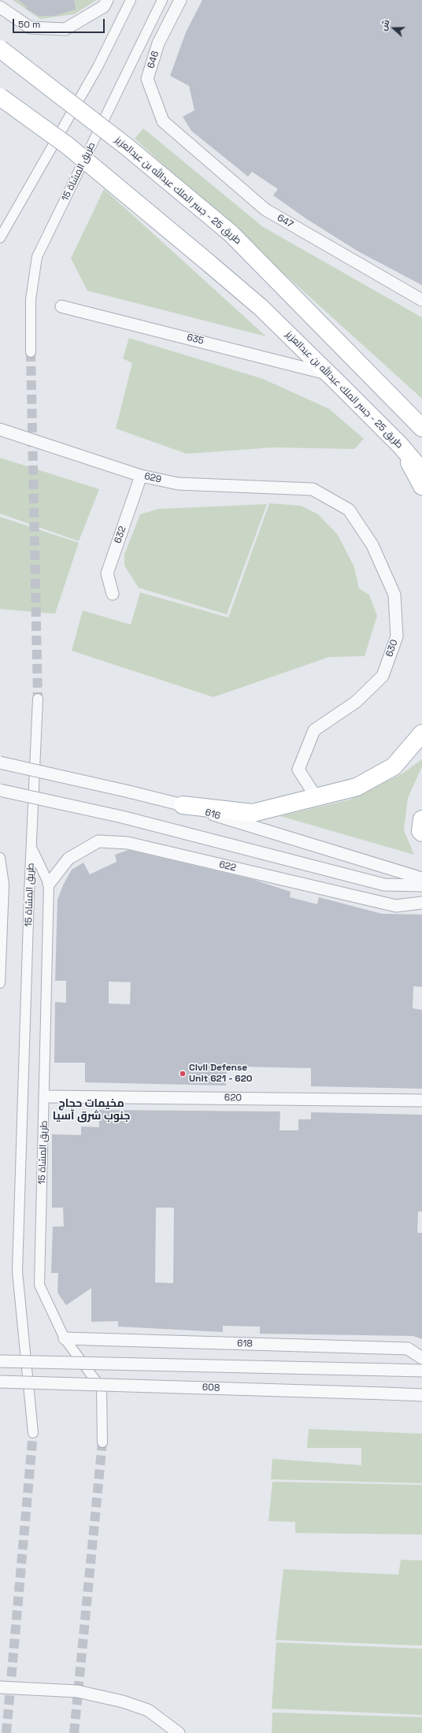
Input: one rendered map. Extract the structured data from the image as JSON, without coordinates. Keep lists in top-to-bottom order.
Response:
{
  "streets": {
    "main road": ["طريق 25 - جسر الملك عبدالله بن عبدالعزيز"],
    "street": [
      "646",
      "طريق المشاة 15",
      "647",
      "635",
      "629",
      "632",
      "630",
      "616",
      "622",
      "620",
      "618",
      "608"
    ]
  },
  "crossings": [
    ["646", "647"],
    ["طريق المشاة 15", "622"],
    ["طريق المشاة 15", "620"],
    ["طريق المشاة 15", "618"],
    ["طريق 25 - جسر الملك عبدالله بن عبدالعزيز", "635"],
    ["629", "632"],
    ["629", "630"]
  ],
  "districts": ["مخيمات حجاج جنوب شرق آسيا"],
  "places": ["Civil Defense Unit 621 - 620"],
  "scale_bar": "50 m",
  "north": "left"
}
